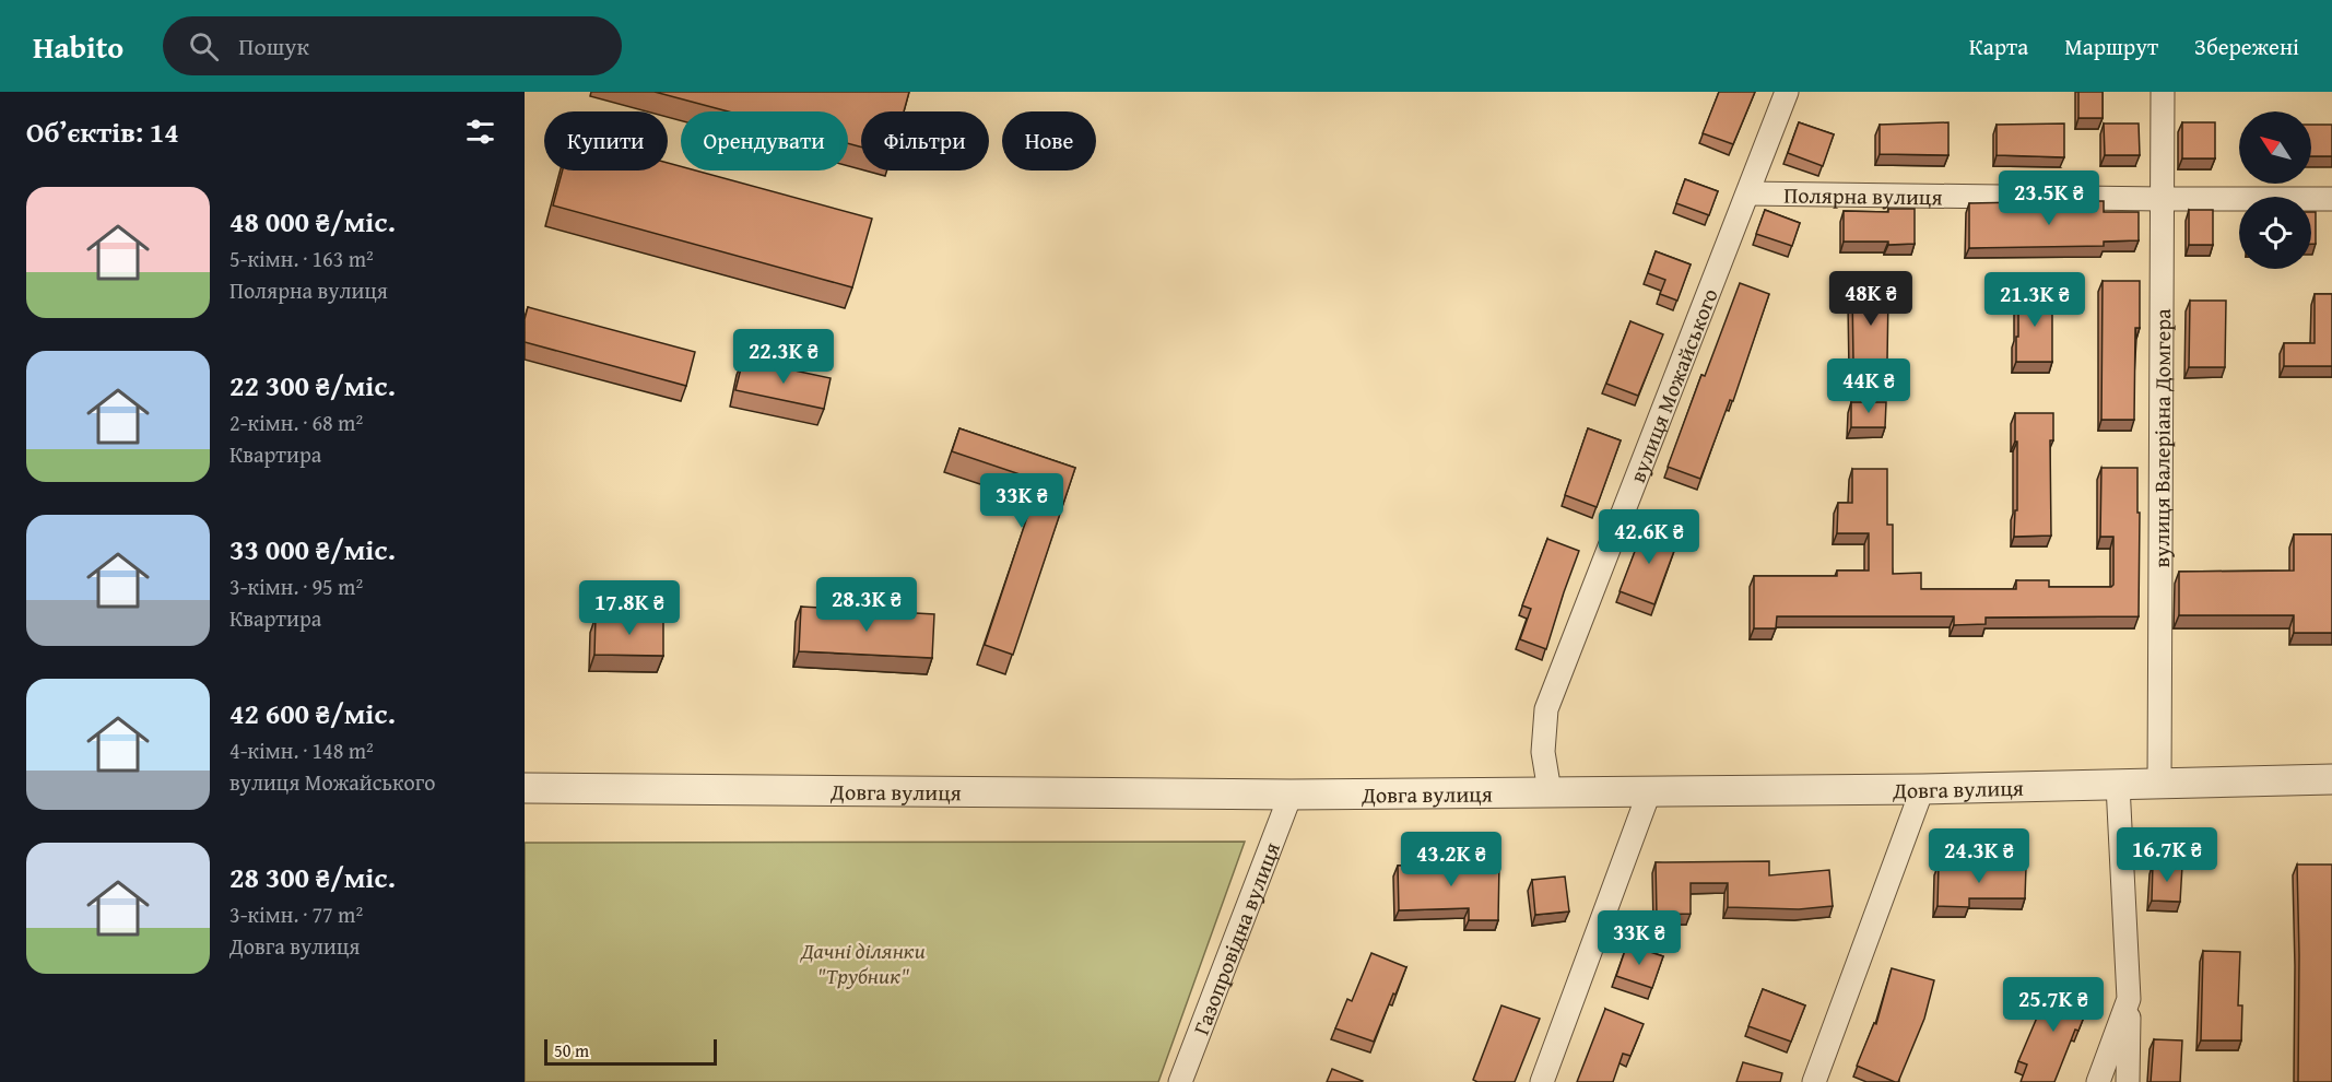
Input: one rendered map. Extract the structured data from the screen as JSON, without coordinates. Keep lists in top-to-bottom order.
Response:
{
  "streets": {
    "street": [
      "Полярна вулиця",
      "вулиця Можайського",
      "вулиця Валеріана Домгера",
      "Довга вулиця",
      "Газопровідна вулиця"
    ]
  },
  "crossings": [
    ["Полярна вулиця", "вулиця Можайського"],
    ["Полярна вулиця", "вулиця Валеріана Домгера"],
    ["вулиця Можайського", "Довга вулиця"],
    ["вулиця Валеріана Домгера", "Довга вулиця"],
    ["Довга вулиця", "Газопровідна вулиця"]
  ],
  "parks": ["Дачні ділянки \"Трубник\""],
  "scale_bar": "50 m",
  "north": "top left",
  "page": {
    "header": "Habito",
    "search": "Пошук",
    "nav": ["Карта", "Маршрут", "Збережені"],
    "heading": "Об’єктів: 14",
    "chip": [
      "Купити",
      "Орендувати",
      "Фільтри",
      "Нове"
    ],
    "list": [
      {
        "name": "48 000 ₴/міс.",
        "note": "5-кімн. · 163 m² · Полярна вулиця"
      },
      {
        "name": "22 300 ₴/міс.",
        "note": "2-кімн. · 68 m² · Квартира"
      },
      {
        "name": "33 000 ₴/міс.",
        "note": "3-кімн. · 95 m² · Квартира"
      },
      {
        "name": "42 600 ₴/міс.",
        "note": "4-кімн. · 148 m² · вулиця Можайського"
      },
      {
        "name": "28 300 ₴/міс.",
        "note": "3-кімн. · 77 m² · Довга вулиця"
      }
    ],
    "price": [
      "23.5K ₴",
      "48K ₴",
      "21.3K ₴",
      "22.3K ₴",
      "44K ₴",
      "33K ₴",
      "42.6K ₴",
      "28.3K ₴",
      "17.8K ₴",
      "16.7K ₴",
      "24.3K ₴",
      "43.2K ₴",
      "33K ₴",
      "25.7K ₴"
    ],
    "scale": "50 m"
  }
}
